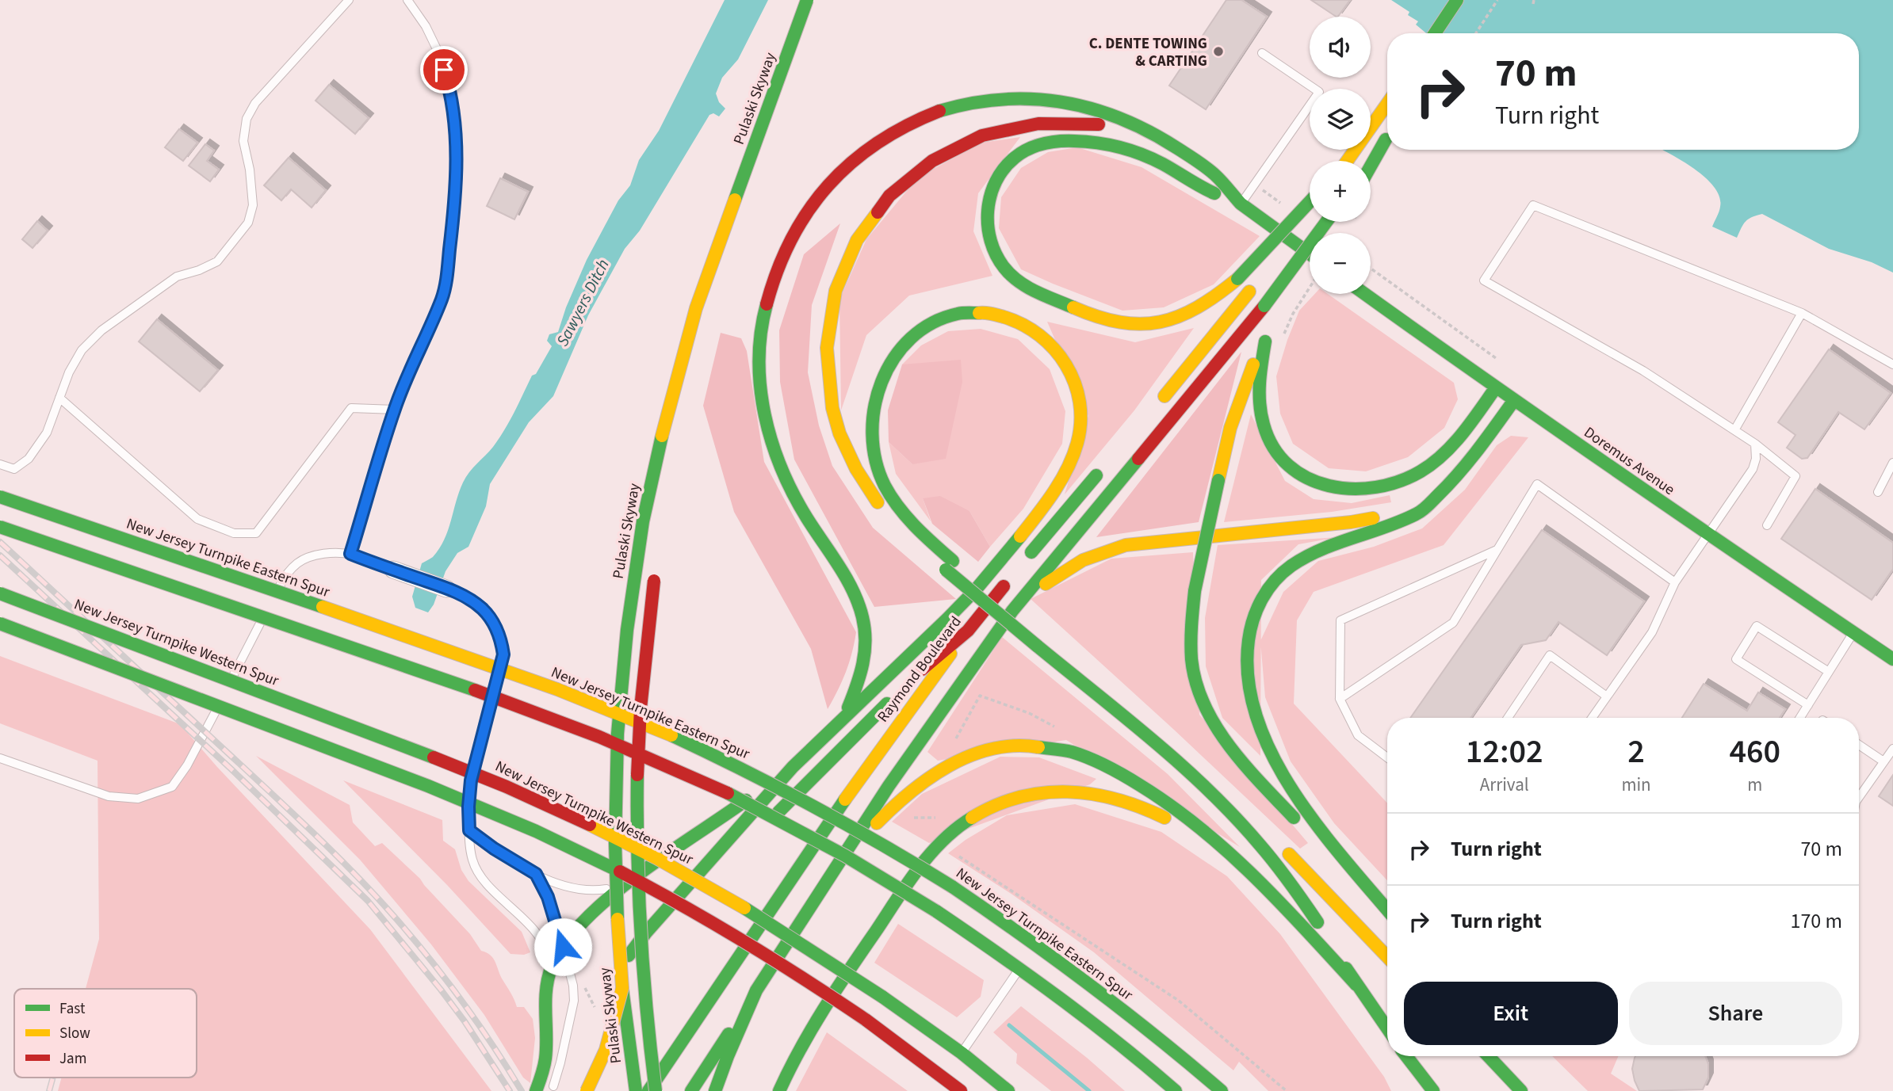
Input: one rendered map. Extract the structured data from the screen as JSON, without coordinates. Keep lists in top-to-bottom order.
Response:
{
  "streets": {
    "main road": [
      "Pulaski Skyway",
      "Doremus Avenue",
      "New Jersey Turnpike Eastern Spur",
      "New Jersey Turnpike Western Spur",
      "Raymond Boulevard"
    ]
  },
  "water": ["Sawyers Ditch"],
  "places": ["C. DENTE TOWING & CARTING"],
  "legend": ["Fast", "Slow", "Jam"],
  "page": {
    "map_buttons": ["+", "−"],
    "turn": ["70 m", "Turn right"],
    "eta": [
      "12:02",
      "Arrival",
      "2",
      "min",
      "460",
      "m"
    ],
    "list": [
      {
        "name": "Turn right",
        "value": "70 m"
      },
      {
        "name": "Turn right",
        "value": "170 m"
      }
    ],
    "buttons": ["Exit", "Share"]
  }
}
